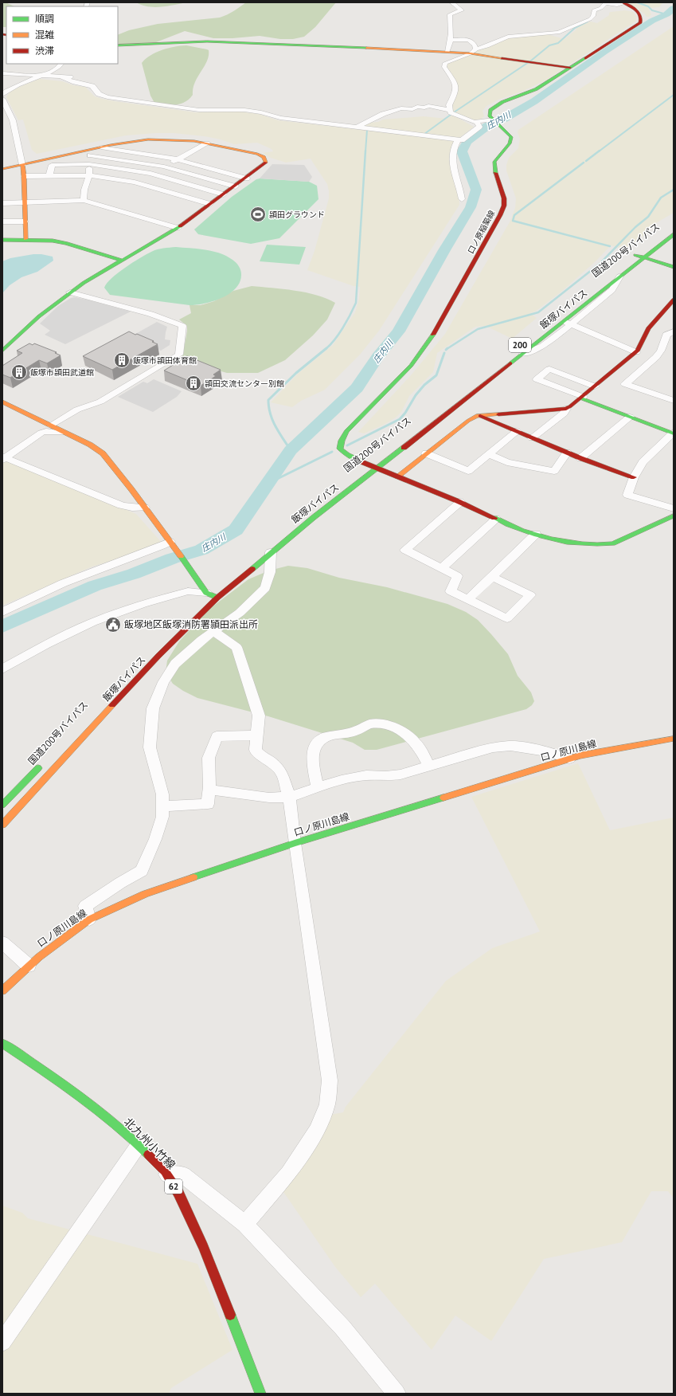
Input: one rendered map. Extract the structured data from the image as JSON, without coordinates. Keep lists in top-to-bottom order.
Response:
{
  "streets": {
    "main road": [
      "口ノ原稲築線",
      "国道200号バイパス",
      "飯塚バイパス",
      "200",
      "口ノ原川島線",
      "北九州小竹線",
      "62"
    ]
  },
  "crossings": [
    ["口ノ原稲築線", "飯塚バイパス"]
  ],
  "water": ["庄内川"],
  "places": {
    "sports": ["頴田グラウンド"],
    "building": ["飯塚市頴田体育館", "飯塚市頴田武道館", "頴田交流センター別館"],
    "public building": ["飯塚地区飯塚消防署頴田派出所"]
  },
  "legend": ["順調", "混雑", "渋滞"]
}
